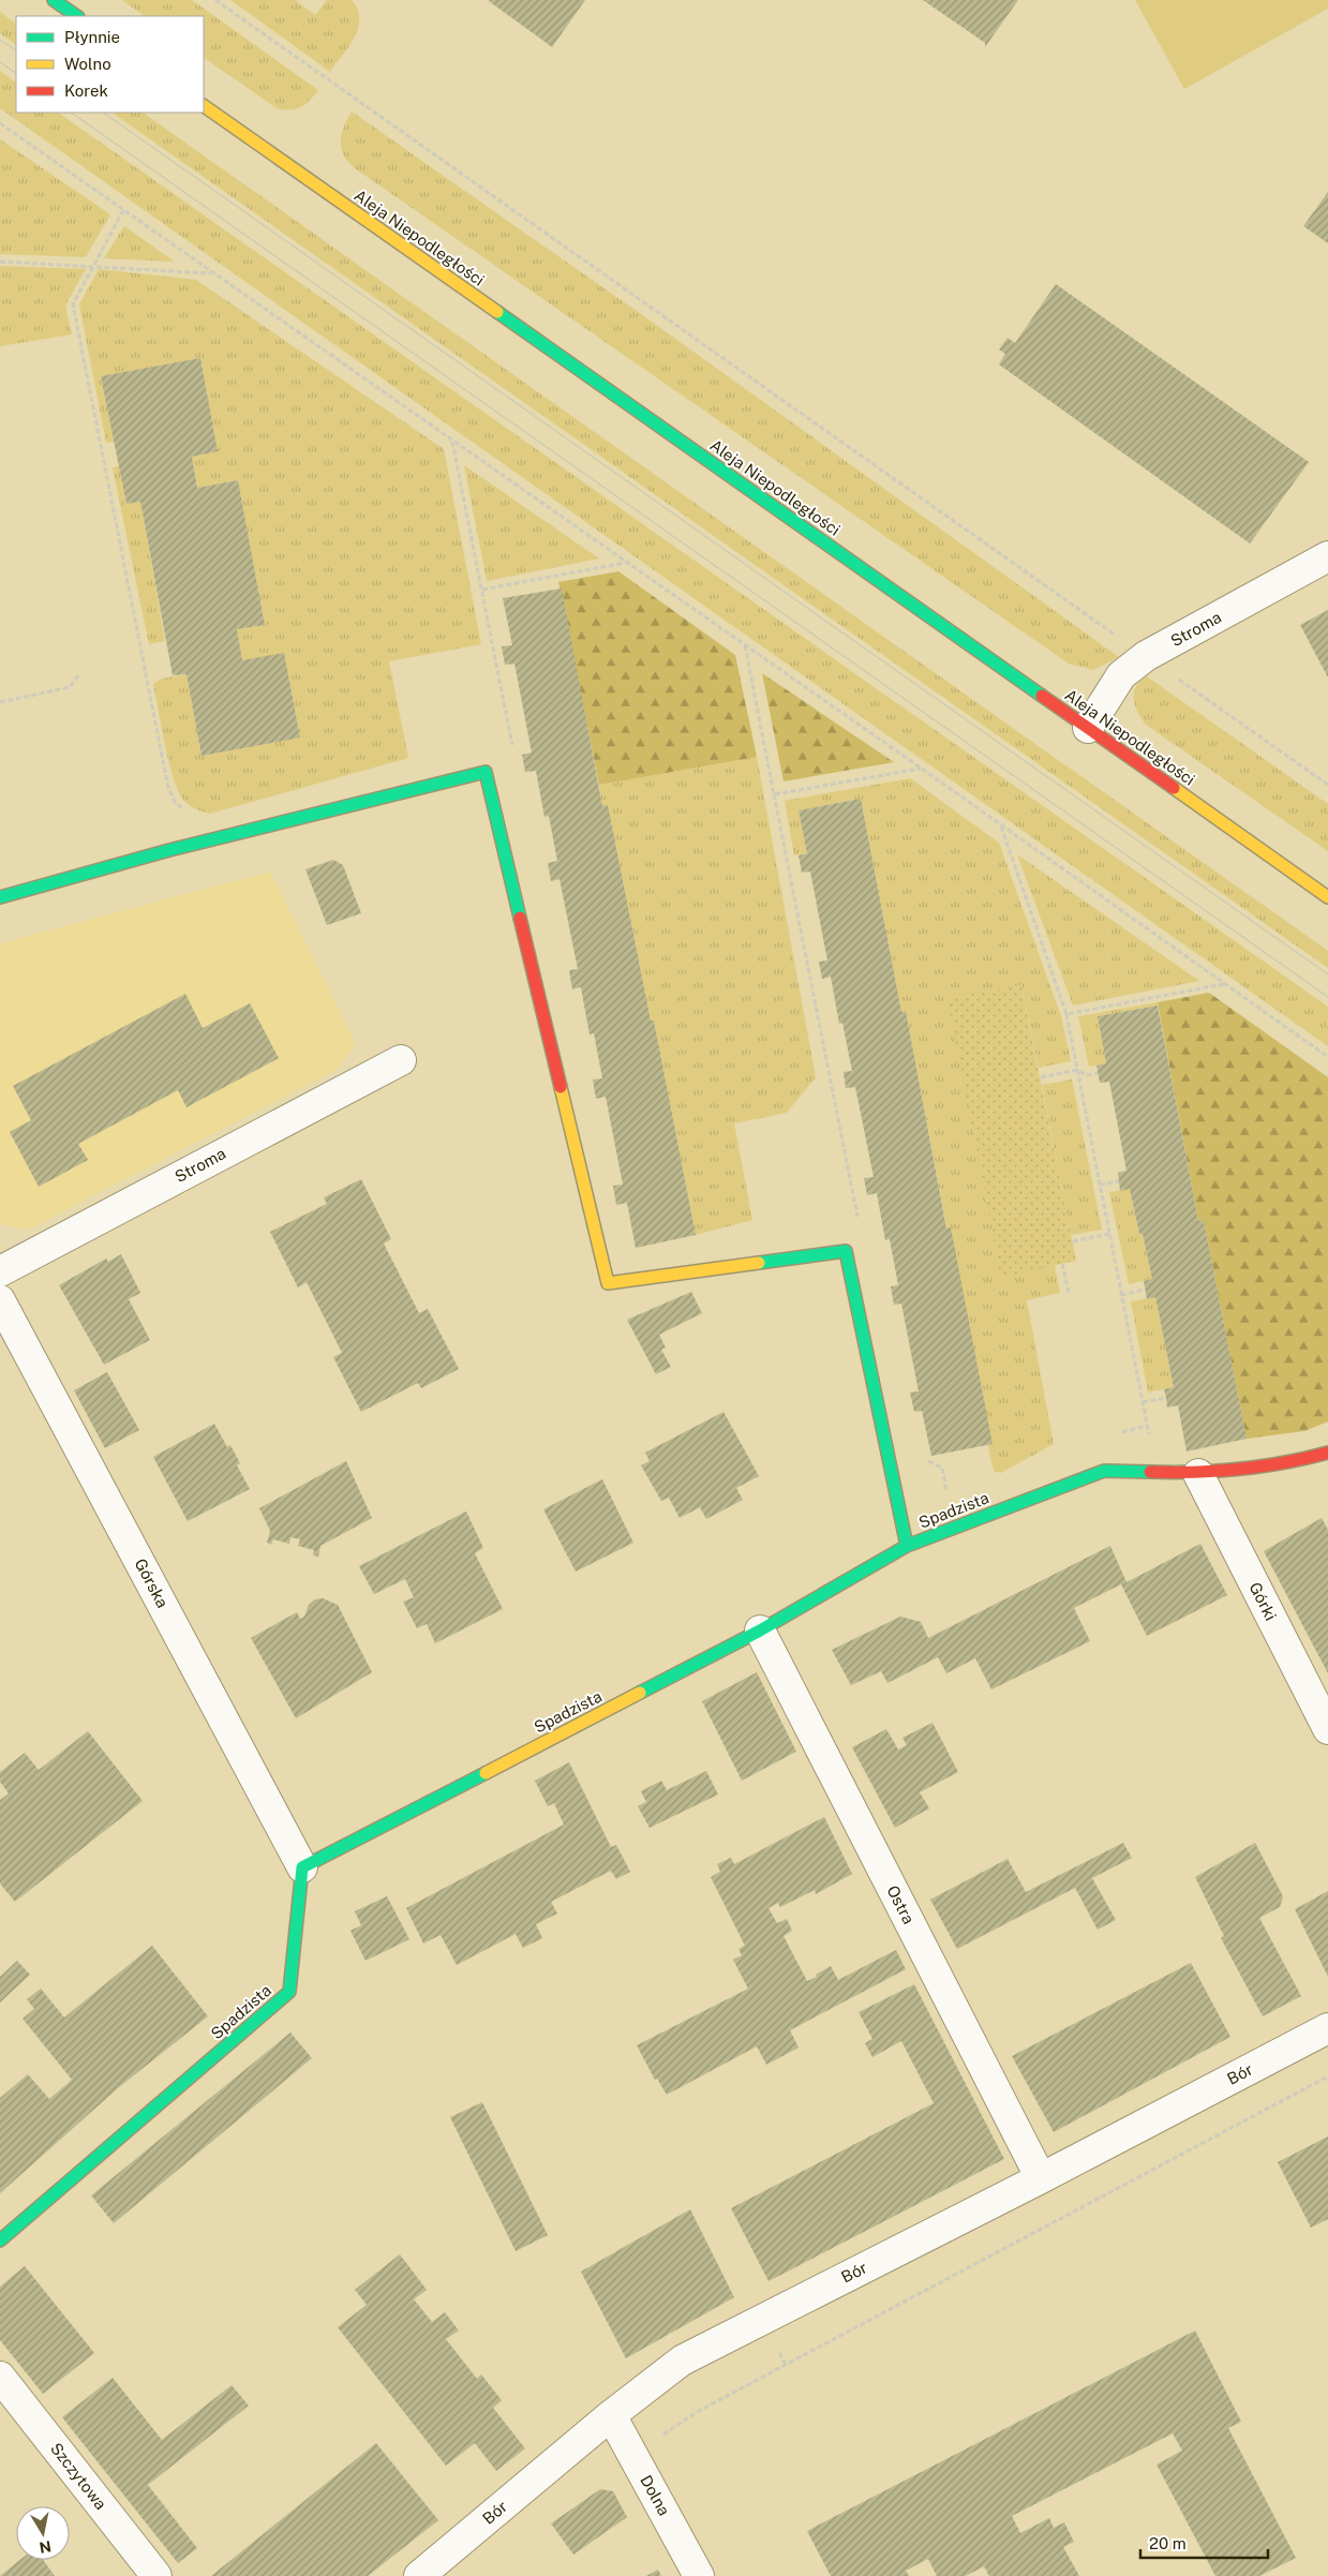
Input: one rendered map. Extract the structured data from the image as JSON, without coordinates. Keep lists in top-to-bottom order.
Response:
{
  "streets": {
    "street": [
      "Aleja Niepodległości",
      "Stroma",
      "Spadzista",
      "Górska",
      "Górki",
      "Ostra",
      "Bór",
      "Szczytowa",
      "Dolna"
    ]
  },
  "crossings": [
    ["Aleja Niepodległości", "Stroma"],
    ["Spadzista", "Górska"],
    ["Spadzista", "Górki"],
    ["Spadzista", "Ostra"],
    ["Ostra", "Bór"],
    ["Bór", "Dolna"]
  ],
  "legend": ["Płynnie", "Wolno", "Korek"],
  "scale_bar": "20 m",
  "north": "bottom"
}
